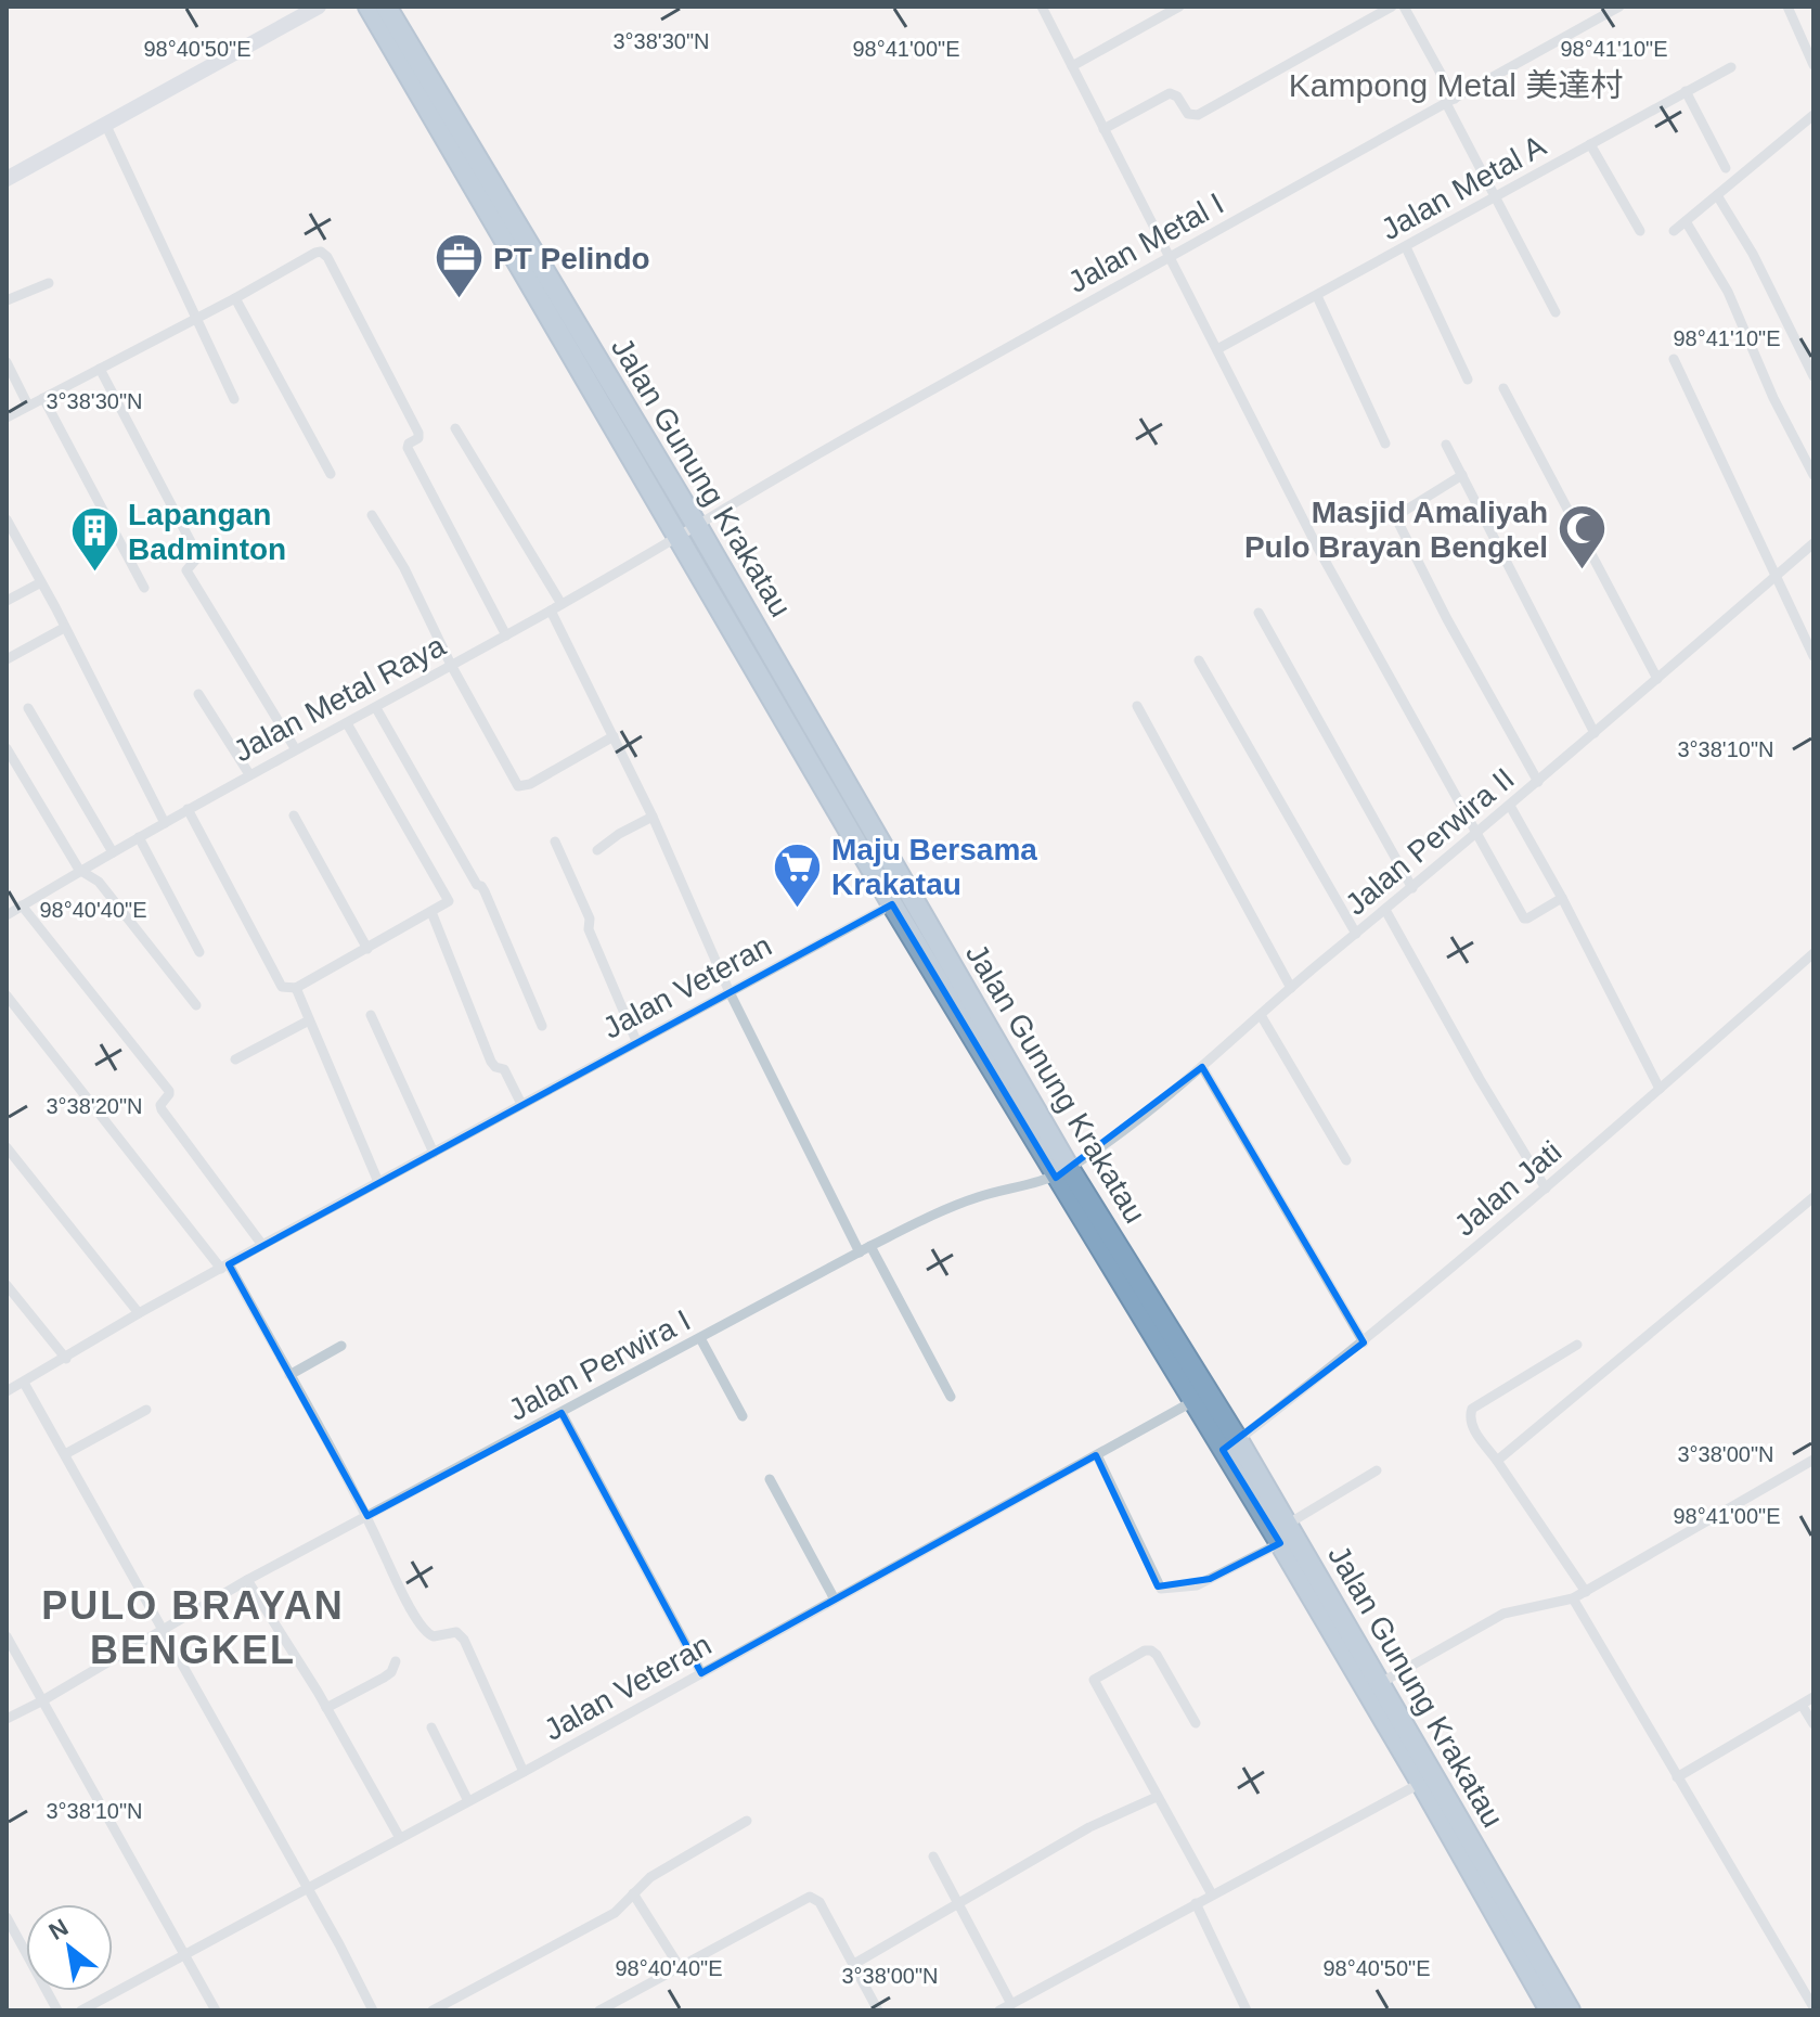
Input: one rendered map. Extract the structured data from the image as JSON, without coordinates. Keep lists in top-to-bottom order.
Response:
{
  "streets": {
    "highway": ["Jalan Gunung Krakatau"],
    "street": [
      "Jalan Metal A",
      "Jalan Metal I",
      "Jalan Metal Raya",
      "Jalan Perwira II",
      "Jalan Veteran",
      "Jalan Jati",
      "Jalan Perwira I"
    ]
  },
  "crossings": [
    ["Jalan Metal I", "Jalan Gunung Krakatau"],
    ["Jalan Metal I", "Jalan Metal Raya"],
    ["Jalan Gunung Krakatau", "Jalan Metal Raya"],
    ["Jalan Gunung Krakatau", "Jalan Perwira II"],
    ["Jalan Gunung Krakatau", "Jalan Veteran"],
    ["Jalan Gunung Krakatau", "Jalan Jati"],
    ["Jalan Gunung Krakatau", "Jalan Perwira I"],
    ["Jalan Perwira II", "Jalan Perwira I"]
  ],
  "districts": ["Kampong Metal 美達村", "PULO BRAYAN BENGKEL"],
  "places": {
    "office": ["PT Pelindo"],
    "mosque": ["Masjid Amaliyah Pulo Brayan Bengkel"],
    "building": ["Lapangan Badminton"],
    "supermarket": ["Maju Bersama Krakatau"]
  },
  "north": "top left",
  "coordinates": [
    "3°38'30\"N",
    "98°40'50\"E",
    "98°41'10\"E",
    "98°41'00\"E",
    "3°38'10\"N",
    "98°40'40\"E",
    "3°38'20\"N",
    "3°38'00\"N"
  ]
}
